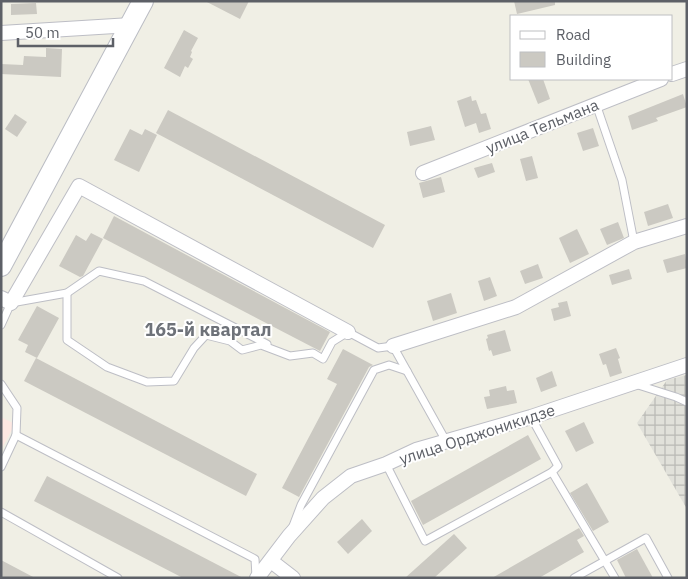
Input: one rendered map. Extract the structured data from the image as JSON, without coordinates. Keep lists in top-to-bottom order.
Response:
{
  "streets": {
    "street": ["улица Тельмана", "улица Орджоникидзе"]
  },
  "districts": ["165-й квартал"],
  "legend": ["Road", "Building"],
  "scale_bar": "50 m"
}
